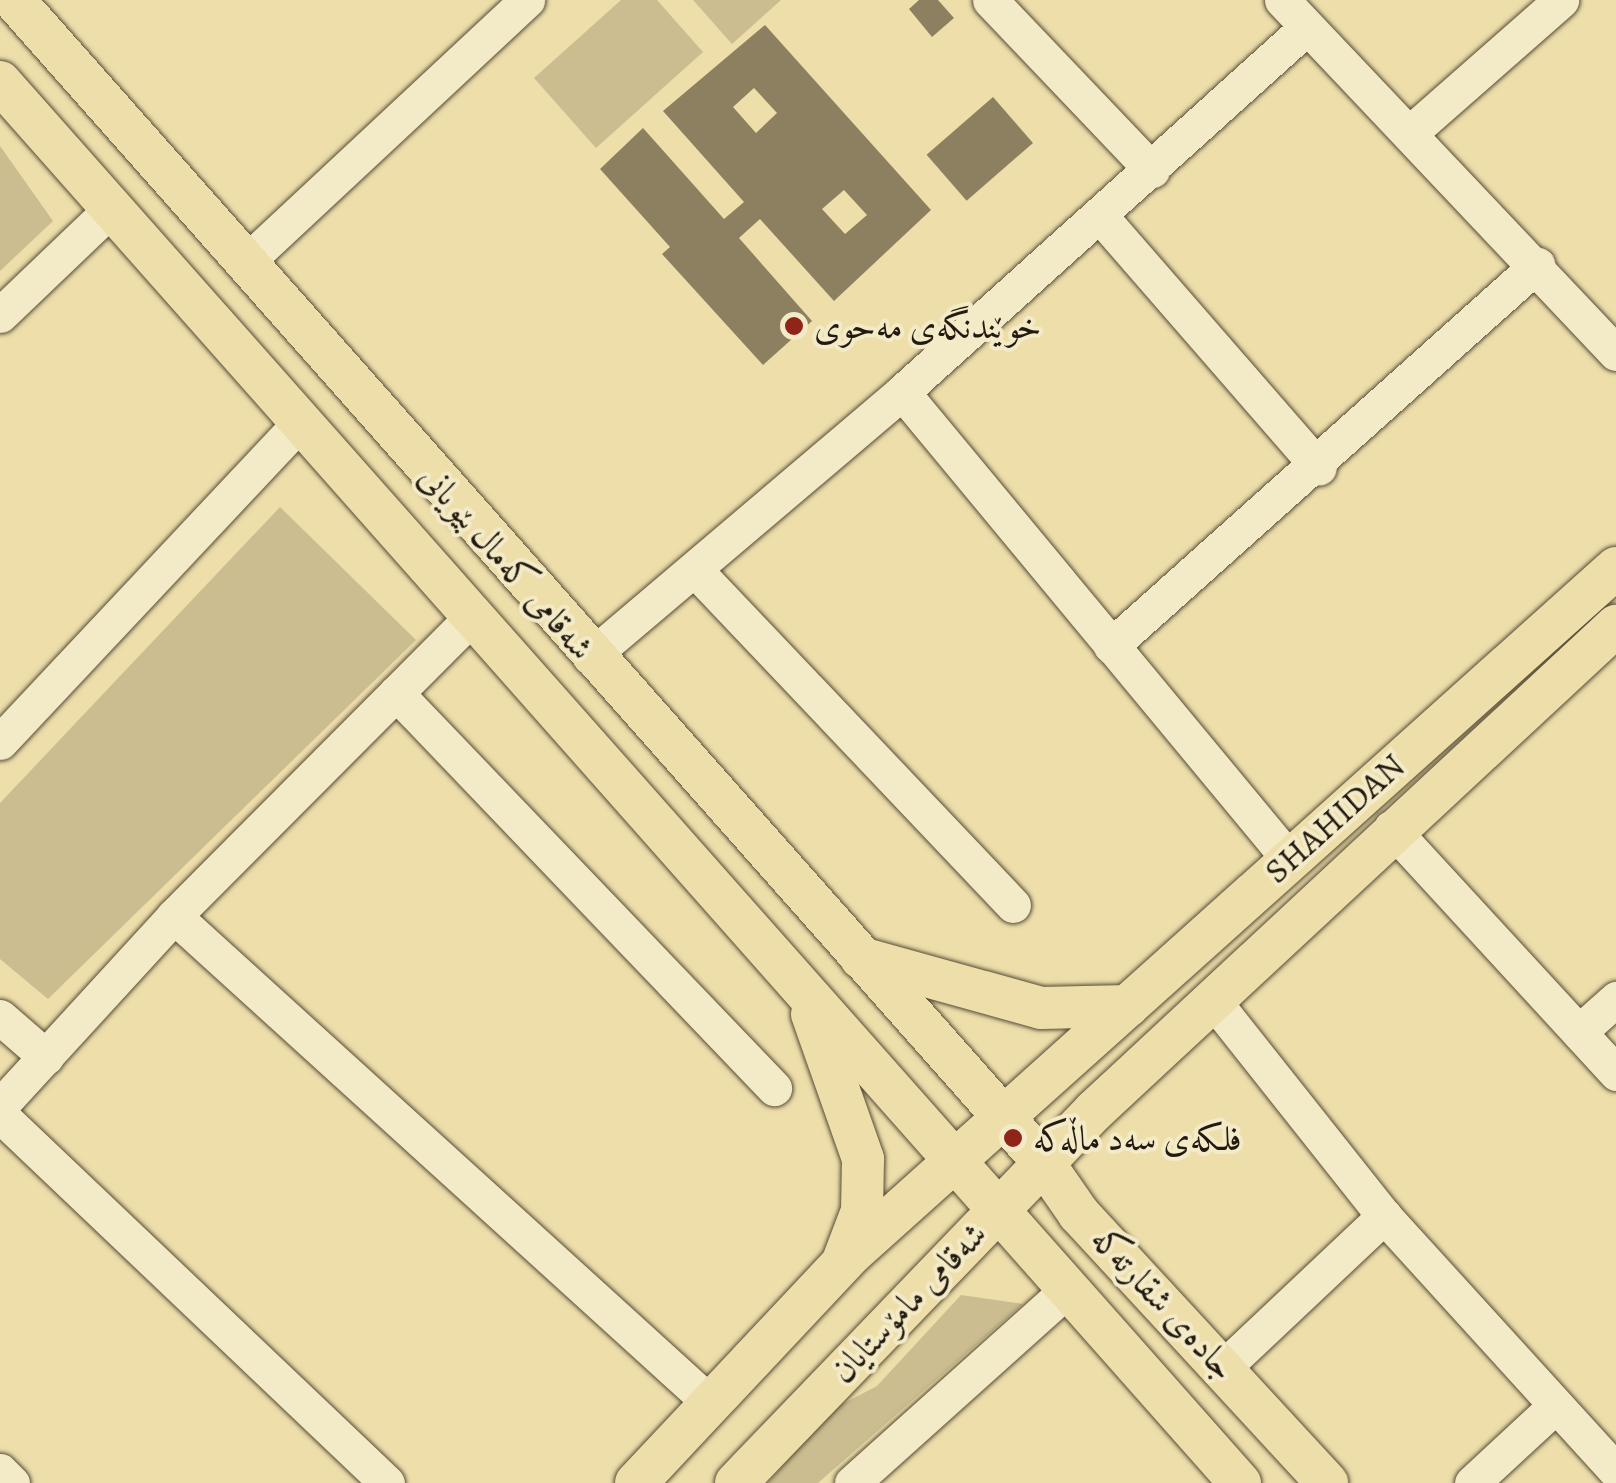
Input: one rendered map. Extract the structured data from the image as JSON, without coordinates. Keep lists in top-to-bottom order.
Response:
{
  "streets": {
    "main road": [
      "شەقامی کەمال بێویانی",
      "SHAHIDAN",
      "شەقامی مامۆستایان",
      "جادەی شقارتەکە"
    ]
  },
  "crossings": [
    ["شەقامی کەمال بێویانی", "SHAHIDAN"],
    ["شەقامی کەمال بێویانی", "شەقامی مامۆستایان"],
    ["شەقامی کەمال بێویانی", "جادەی شقارتەکە"],
    ["SHAHIDAN", "شەقامی مامۆستایان"],
    ["SHAHIDAN", "جادەی شقارتەکە"],
    ["شەقامی مامۆستایان", "جادەی شقارتەکە"]
  ],
  "places": ["خوێندنگەی مەحوی", "فلکەی سەد ماڵەکە"]
}
